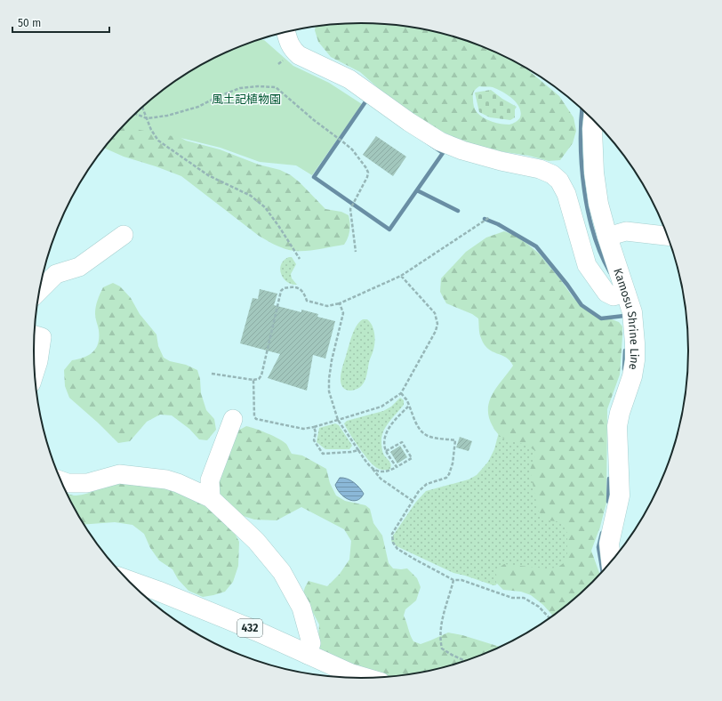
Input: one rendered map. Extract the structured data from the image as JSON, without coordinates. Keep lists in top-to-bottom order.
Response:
{
  "streets": {
    "main road": ["Kamosu Shrine Line", "432"]
  },
  "parks": ["風土記植物園"],
  "scale_bar": "50 m"
}
